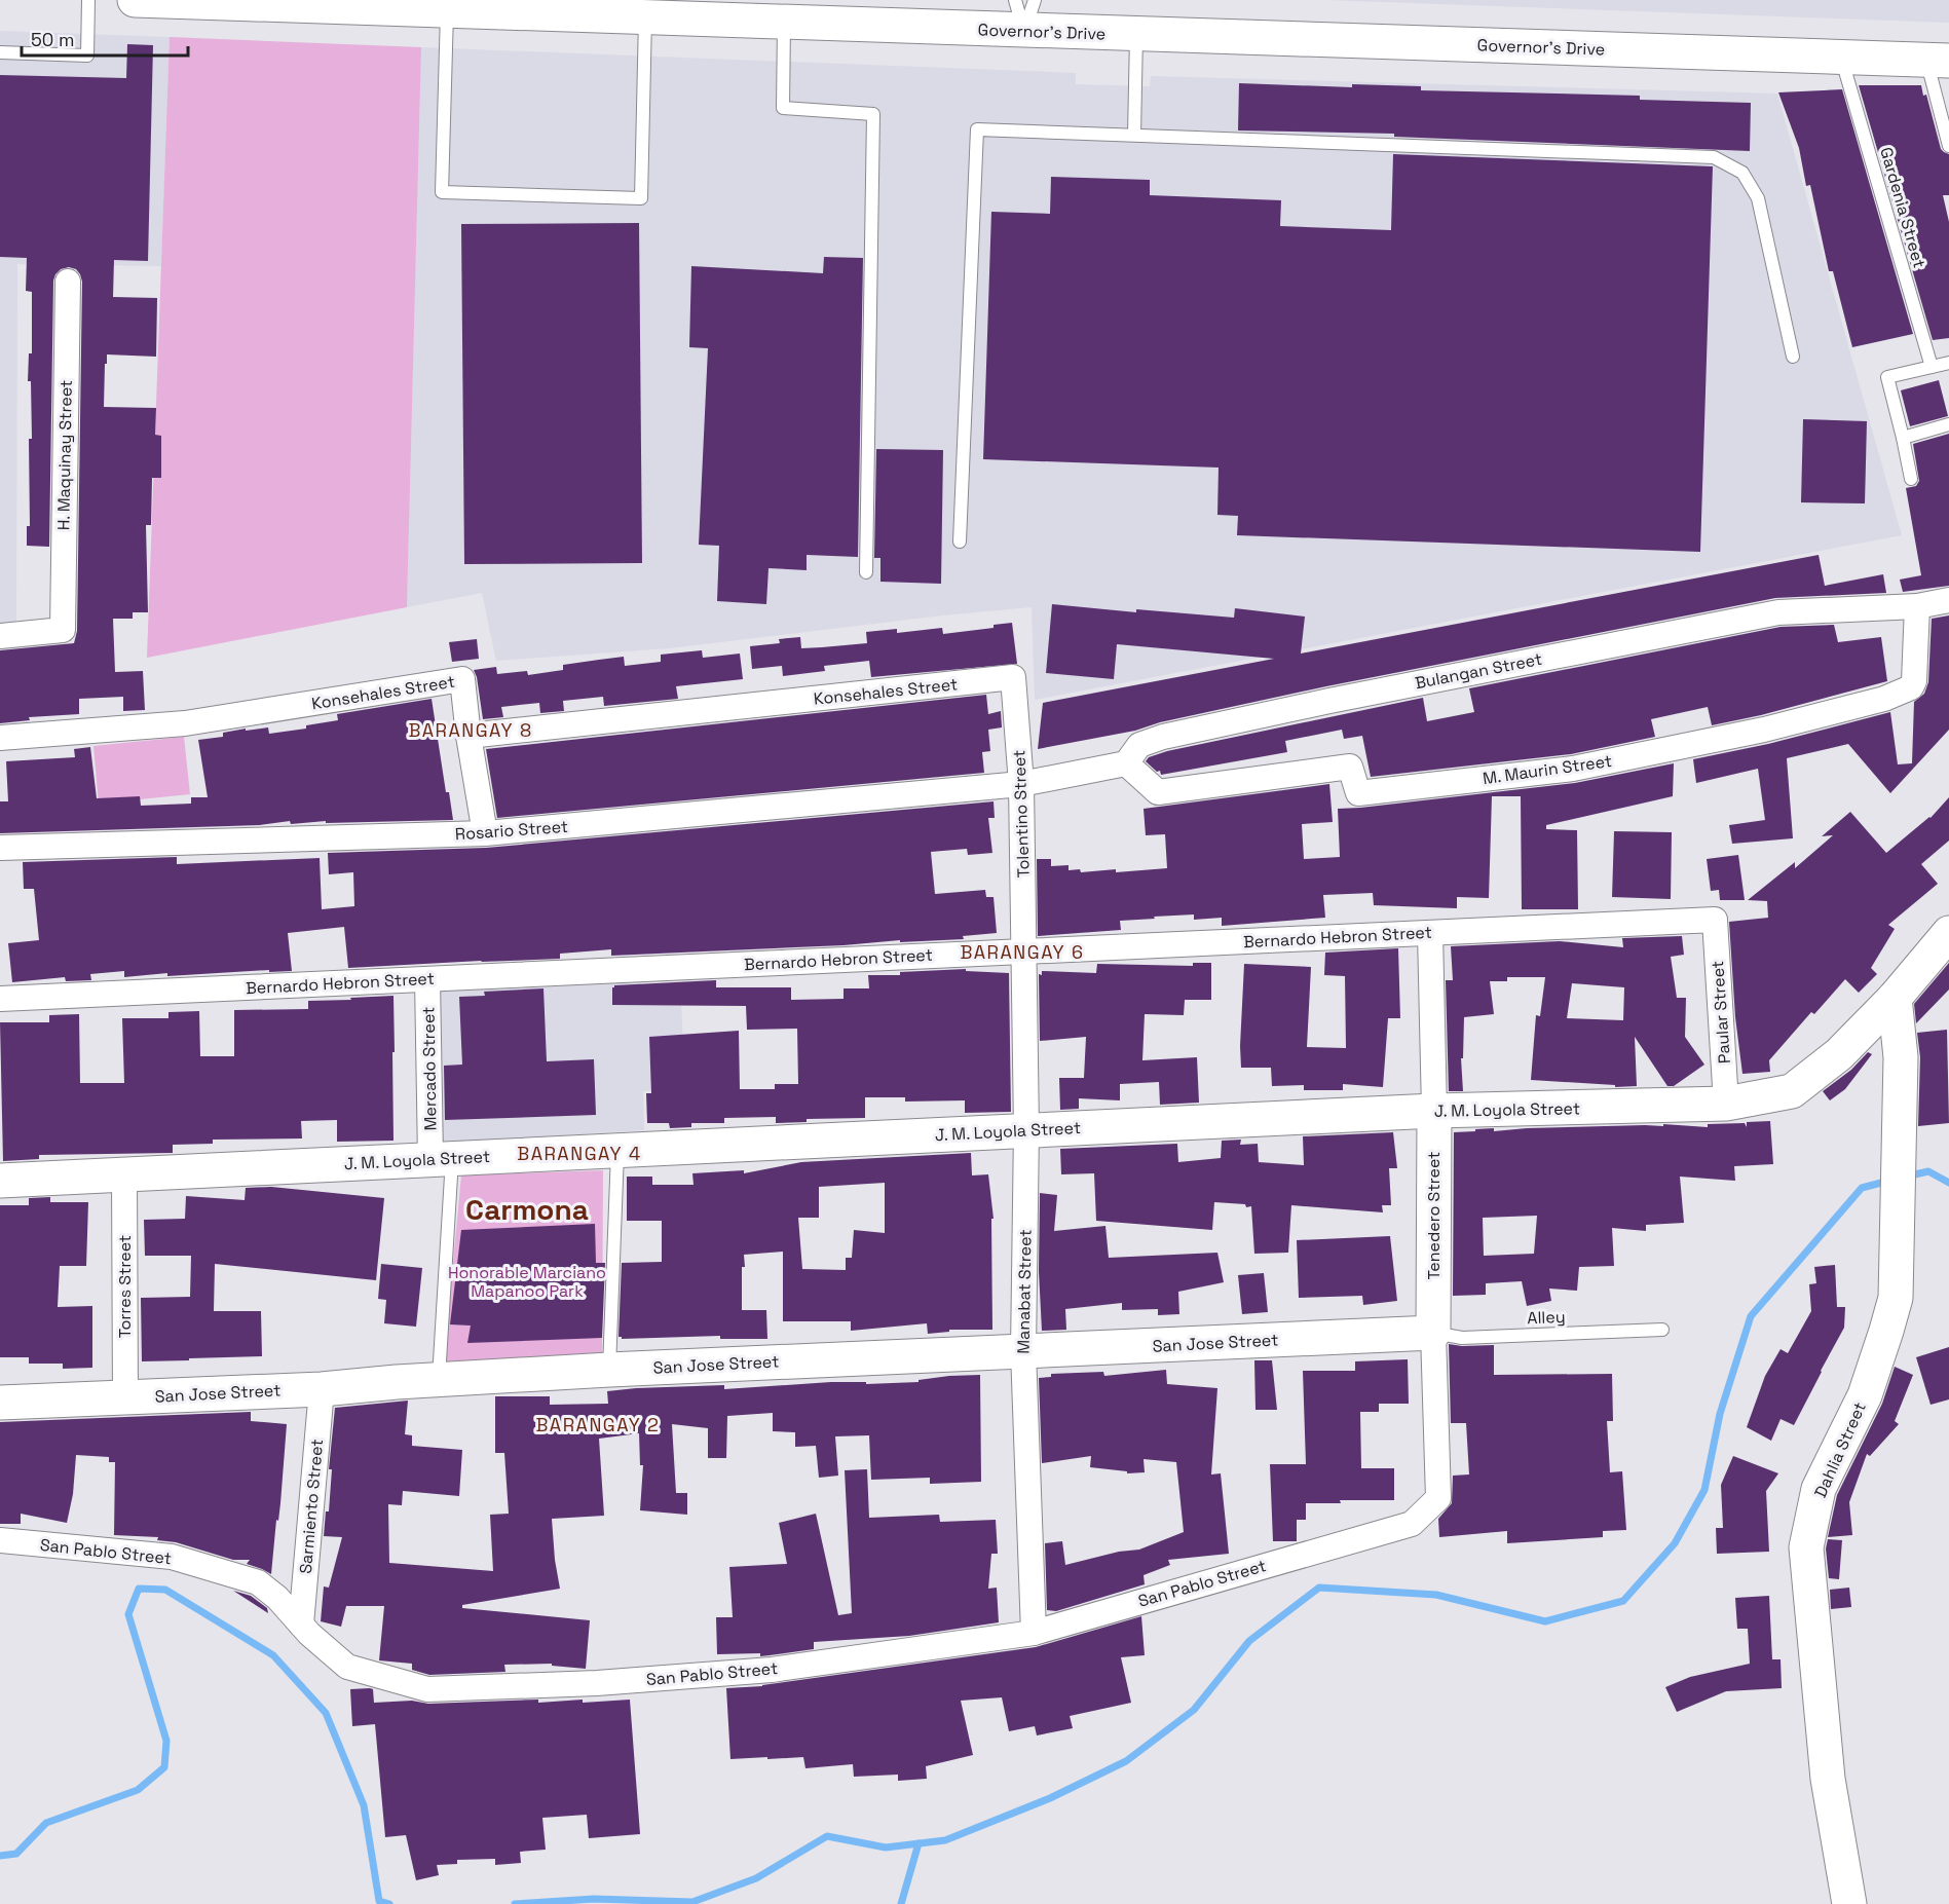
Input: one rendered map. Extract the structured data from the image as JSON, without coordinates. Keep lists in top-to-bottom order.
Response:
{
  "streets": {
    "main road": [
      "Governor's Drive",
      "J. M. Loyola Street",
      "Tenedero Street",
      "San Jose Street",
      "Dahlia Street"
    ],
    "street": [
      "H. Maquinay Street",
      "Bulangan Street",
      "Konsehales Street",
      "M. Maurin Street",
      "Tolentino Street",
      "Rosario Street",
      "Bernardo Hebron Street",
      "Paular Street",
      "Mercado Street",
      "Torres Street",
      "Manabat Street",
      "Sarmiento Street",
      "San Pablo Street"
    ],
    "lane": ["Gardenia Street", "Alley"]
  },
  "crossings": [
    ["Governor's Drive", "Gardenia Street"],
    ["Bulangan Street", "M. Maurin Street"],
    ["Konsehales Street", "Tolentino Street"],
    ["Tolentino Street", "Rosario Street"],
    ["Tolentino Street", "Bernardo Hebron Street"],
    ["Tolentino Street", "Manabat Street"],
    ["Bernardo Hebron Street", "Paular Street"],
    ["Bernardo Hebron Street", "Mercado Street"],
    ["Bernardo Hebron Street", "Tenedero Street"],
    ["Bernardo Hebron Street", "Manabat Street"],
    ["Paular Street", "J. M. Loyola Street"],
    ["Mercado Street", "J. M. Loyola Street"],
    ["Mercado Street", "San Jose Street"],
    ["J. M. Loyola Street", "Tenedero Street"],
    ["J. M. Loyola Street", "Torres Street"],
    ["J. M. Loyola Street", "Manabat Street"],
    ["J. M. Loyola Street", "Dahlia Street"],
    ["Tenedero Street", "Alley"],
    ["Tenedero Street", "San Jose Street"],
    ["Tenedero Street", "San Pablo Street"],
    ["Torres Street", "San Jose Street"],
    ["Manabat Street", "San Jose Street"],
    ["Manabat Street", "San Pablo Street"],
    ["Alley", "San Jose Street"],
    ["San Jose Street", "Sarmiento Street"],
    ["Sarmiento Street", "San Pablo Street"]
  ],
  "districts": [
    "BARANGAY 8",
    "BARANGAY 6",
    "BARANGAY 4",
    "Carmona",
    "BARANGAY 2"
  ],
  "parks": ["Honorable Marciano Mapanoo Park"],
  "scale_bar": "50 m"
}
